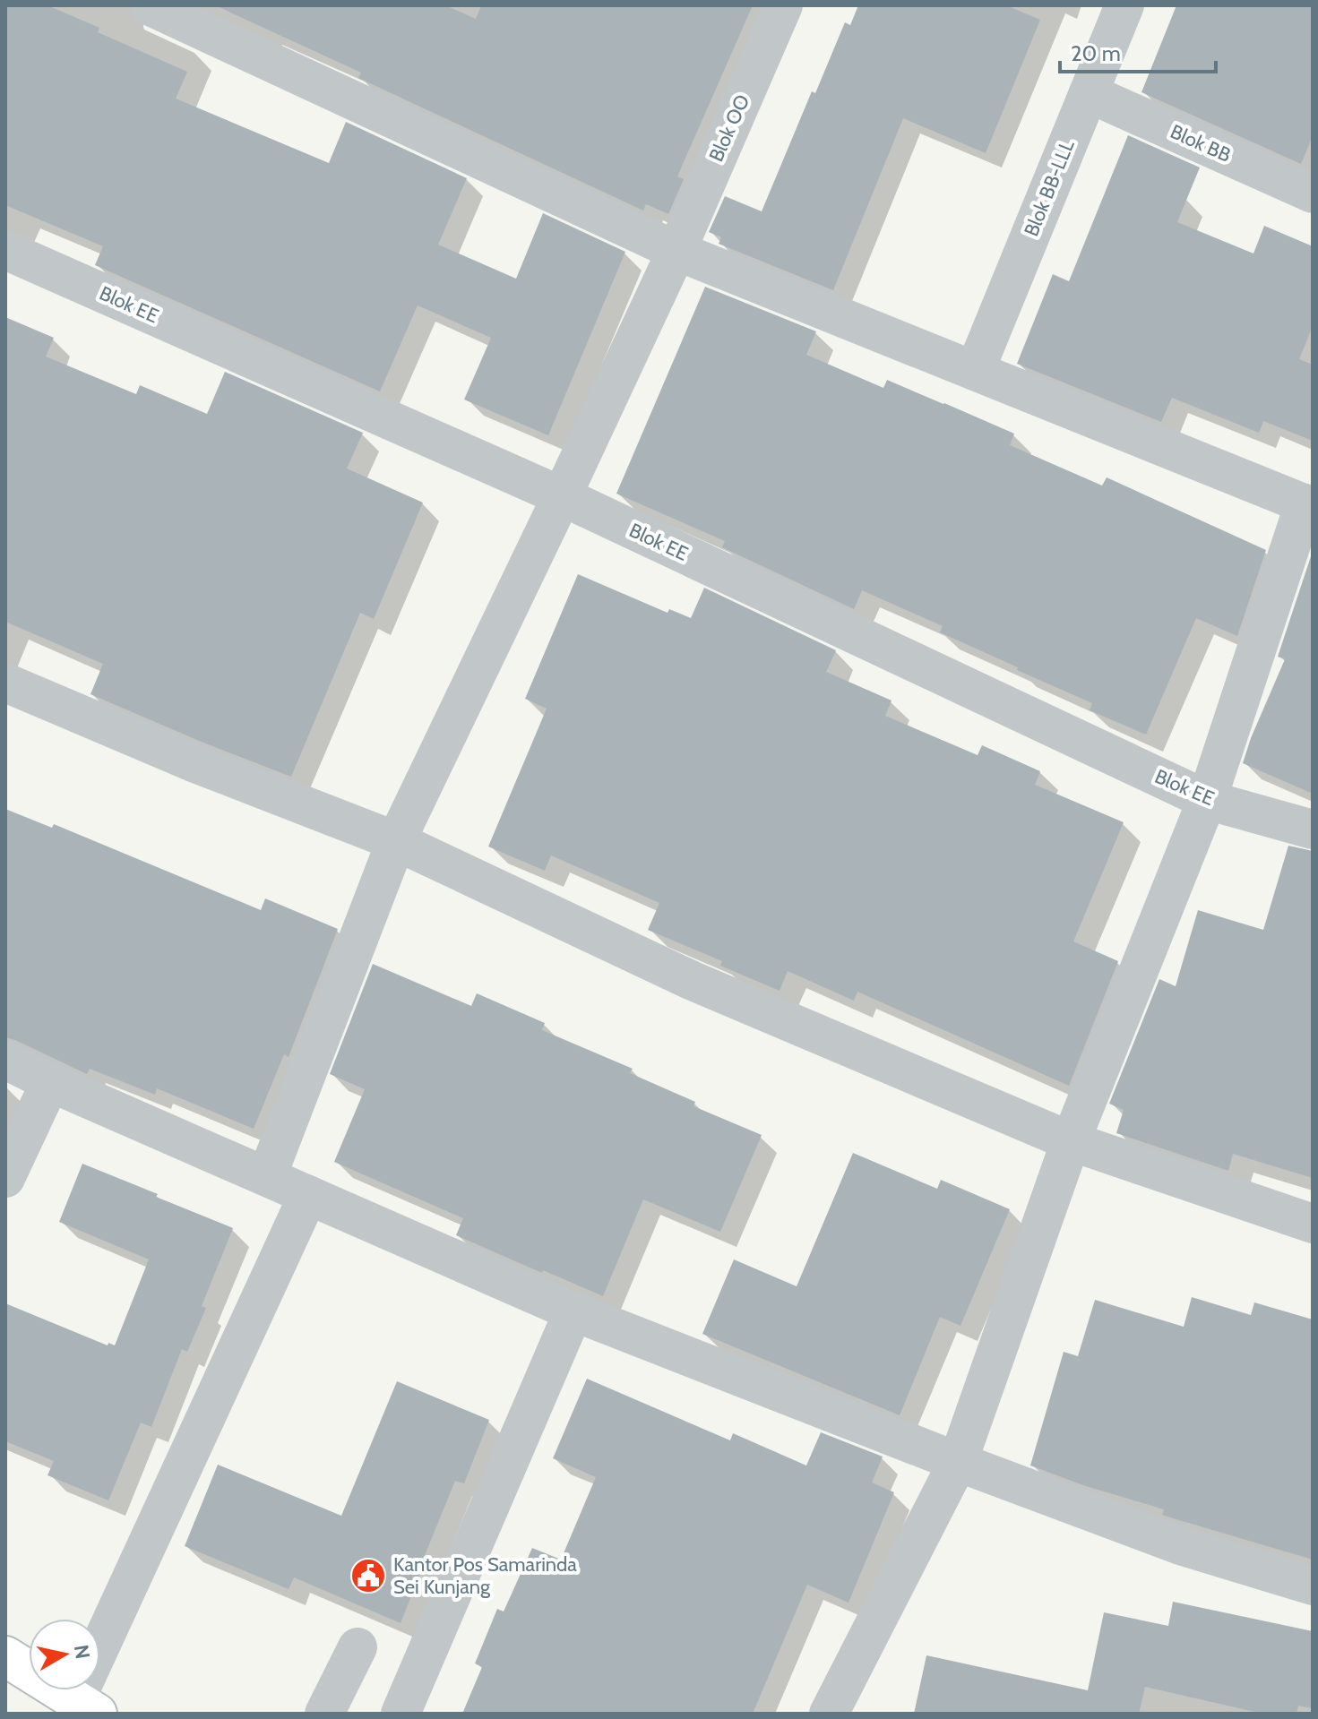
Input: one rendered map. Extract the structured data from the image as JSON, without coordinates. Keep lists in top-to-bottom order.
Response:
{
  "streets": {
    "street": [
      "Blok OO",
      "Blok BB",
      "Blok BB-LLL",
      "Blok EE"
    ]
  },
  "crossings": [
    ["Blok OO", "Blok EE"],
    ["Blok BB", "Blok BB-LLL"]
  ],
  "places": {
    "public building": ["Kantor Pos Samarinda Sei Kunjang"]
  },
  "scale_bar": "20 m",
  "north": "right"
}
